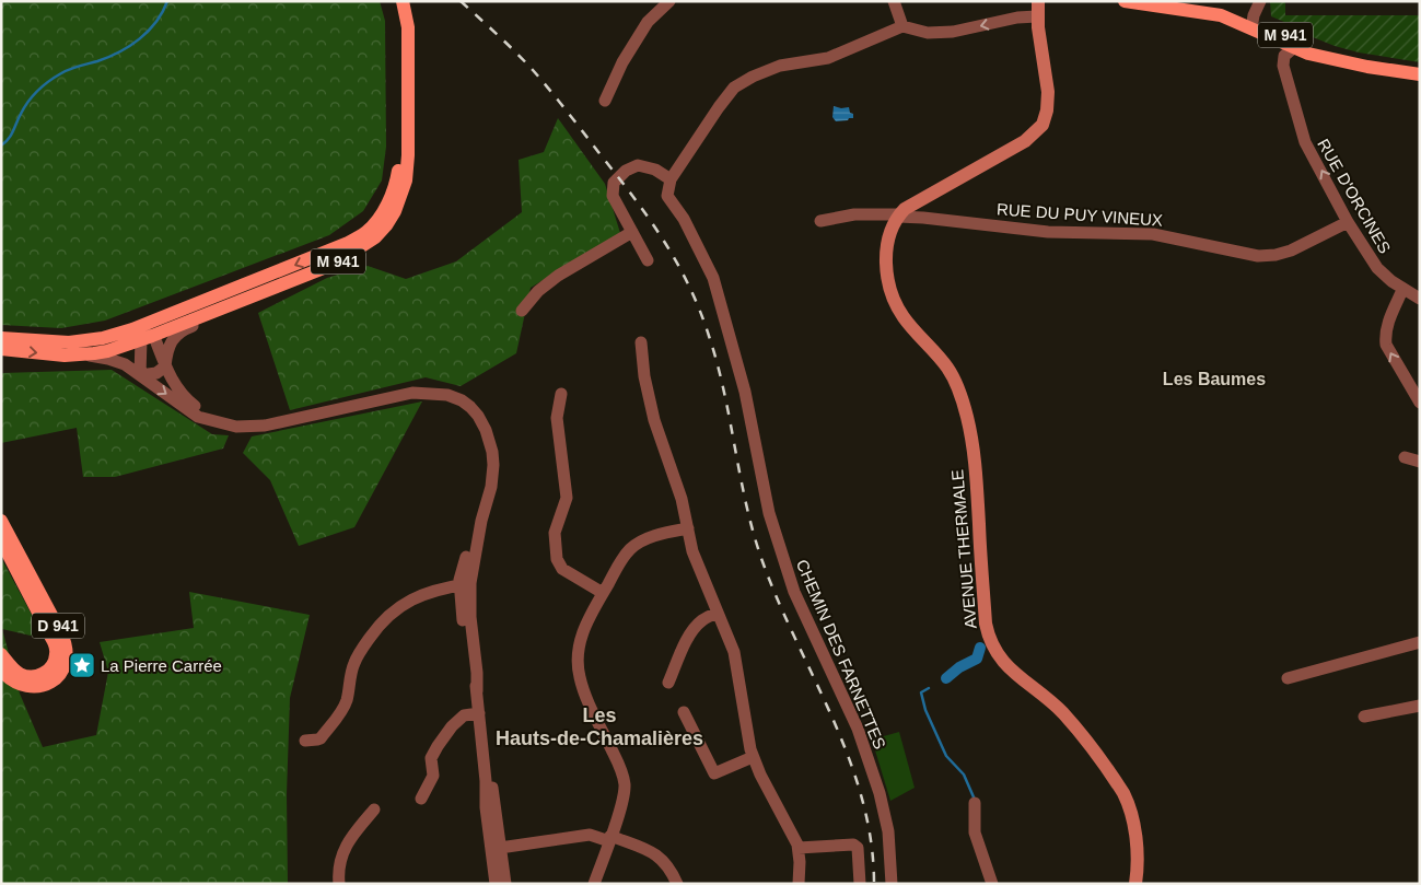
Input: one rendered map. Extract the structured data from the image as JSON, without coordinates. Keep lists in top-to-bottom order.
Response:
{
  "streets": {
    "main road": ["M 941", "AVENUE THERMALE", "D 941"],
    "street": ["RUE D'ORCINES", "RUE DU PUY VINEUX", "CHEMIN DES FARNETTES"]
  },
  "crossings": [
    ["M 941", "RUE D'ORCINES"],
    ["RUE D'ORCINES", "RUE DU PUY VINEUX"],
    ["RUE DU PUY VINEUX", "AVENUE THERMALE"]
  ],
  "one_way": ["RUE D'ORCINES"],
  "districts": ["Les Baumes", "Les Hauts-de-Chamalières"],
  "places": {
    "place": ["La Pierre Carrée"]
  }
}
